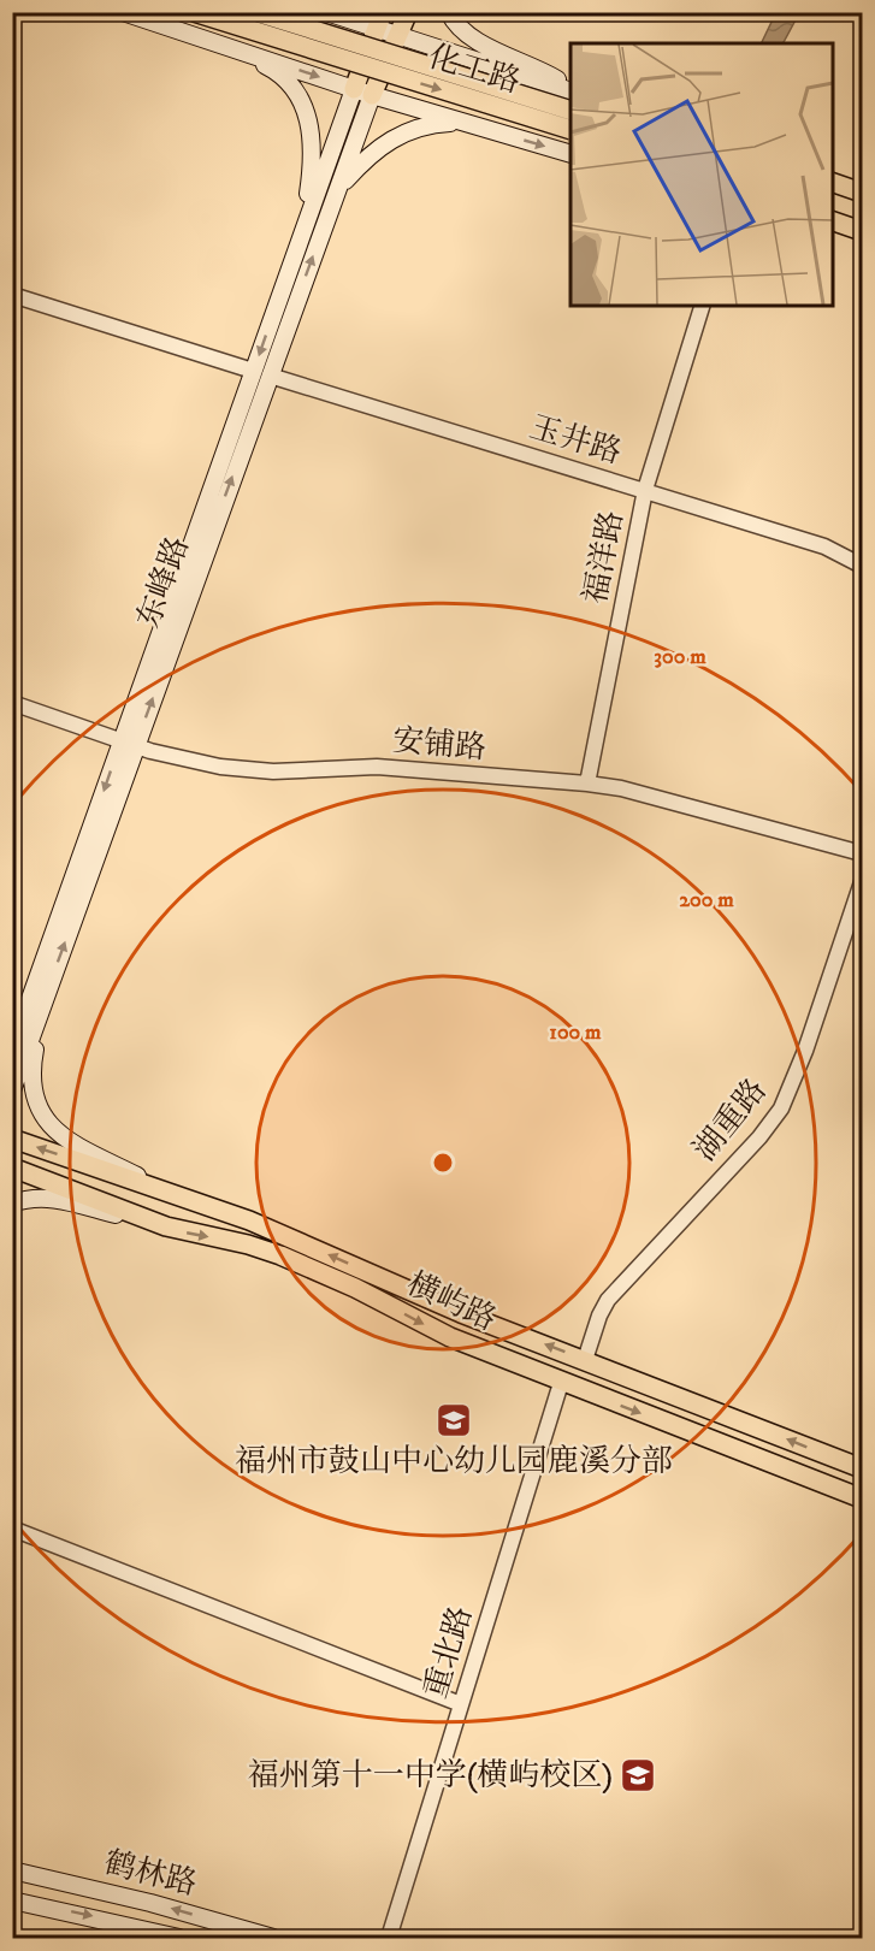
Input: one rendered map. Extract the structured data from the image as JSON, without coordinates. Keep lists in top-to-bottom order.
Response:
{
  "streets": {
    "main road": [
      "化工路",
      "东峰路",
      "横屿路",
      "鹤林路"
    ],
    "street": [
      "玉井路",
      "福洋路",
      "安铺路",
      "湖重路",
      "重北路"
    ]
  },
  "crossings": [
    ["玉井路", "福洋路"],
    ["玉井路", "东峰路"],
    ["福洋路", "安铺路"],
    ["东峰路", "安铺路"],
    ["湖重路", "横屿路"],
    ["横屿路", "重北路"]
  ],
  "places": {
    "school or university": ["福州市鼓山中心幼儿园鹿溪分部", "福州第十一中学(横屿校区)"]
  },
  "rings": ["300 m", "200 m", "100 m"]
}
